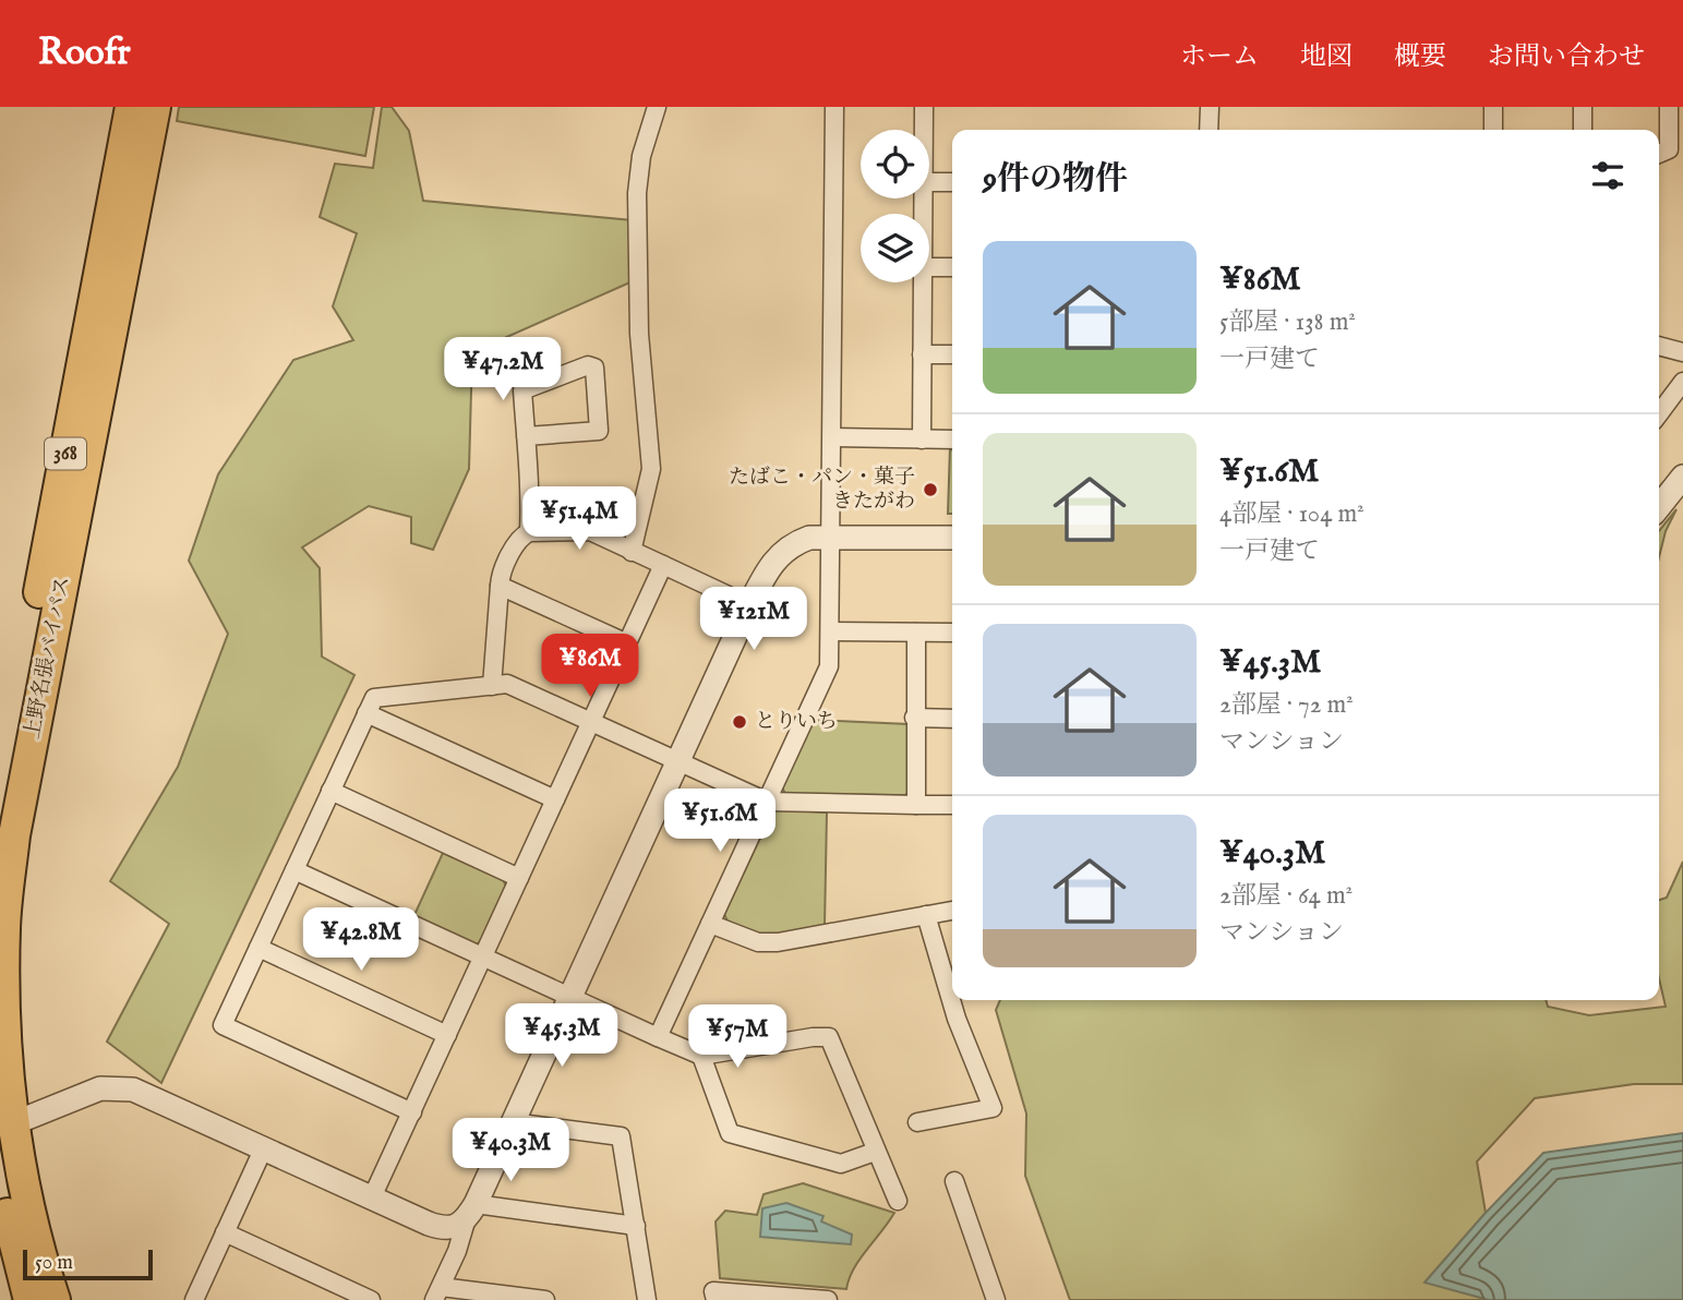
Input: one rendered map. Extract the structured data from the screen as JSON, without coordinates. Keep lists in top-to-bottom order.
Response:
{
  "streets": {
    "highway": ["368", "上野名張バイパス"]
  },
  "places": ["たばこ・パン・菓子 きたがわ", "とりいち"],
  "scale_bar": "50 m",
  "page": {
    "header": "Roofr",
    "nav": [
      "ホーム",
      "地図",
      "概要",
      "お問い合わせ"
    ],
    "heading": "9件の物件",
    "list": [
      {
        "name": "¥86M",
        "note": "5部屋 · 138 m² · 一戸建て"
      },
      {
        "name": "¥51.6M",
        "note": "4部屋 · 104 m² · 一戸建て"
      },
      {
        "name": "¥45.3M",
        "note": "2部屋 · 72 m² · マンション"
      },
      {
        "name": "¥40.3M",
        "note": "2部屋 · 64 m² · マンション"
      }
    ],
    "price": [
      "¥47.2M",
      "¥51.4M",
      "¥121M",
      "¥86M",
      "¥51.6M",
      "¥42.8M",
      "¥45.3M",
      "¥57M",
      "¥40.3M"
    ],
    "scale": "50 m"
  }
}
